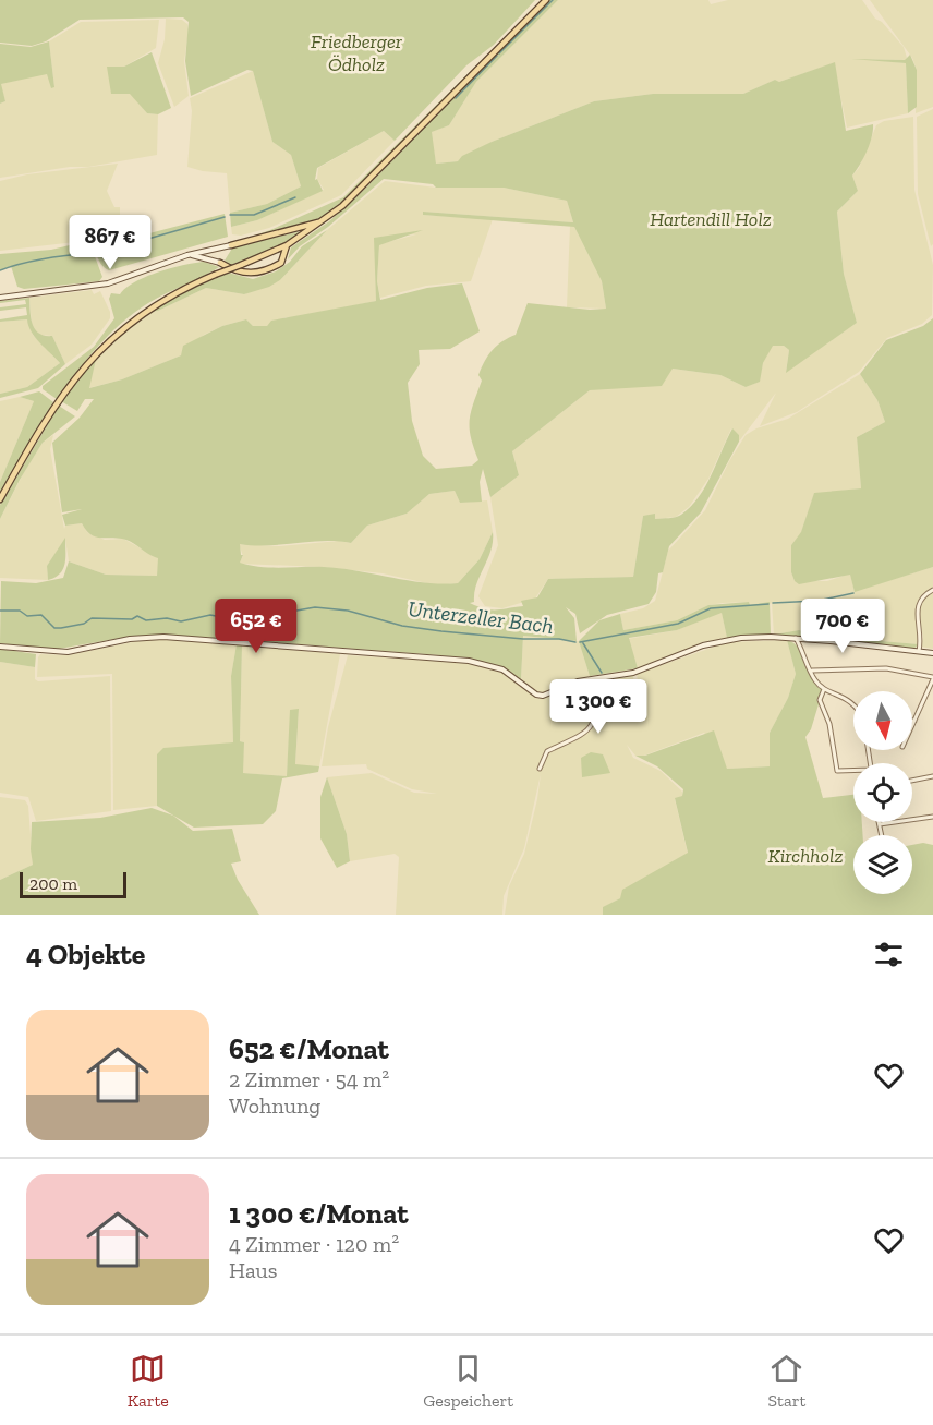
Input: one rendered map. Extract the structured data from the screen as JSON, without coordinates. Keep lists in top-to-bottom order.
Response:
{
  "water": ["Unterzeller Bach"],
  "parks": ["Friedberger Ödholz", "Hartendill Holz", "Kirchholz"],
  "scale_bar": "200 m",
  "north": "bottom",
  "page": {
    "price": [
      "867 €",
      "652 €",
      "700 €",
      "1 300 €"
    ],
    "scale": "200 m",
    "heading": "4 Objekte",
    "list": [
      {
        "name": "652 €/Monat",
        "note": "2 Zimmer · 54 m² · Wohnung"
      },
      {
        "name": "1 300 €/Monat",
        "note": "4 Zimmer · 120 m² · Haus"
      }
    ],
    "tabs": ["Karte", "Gespeichert", "Start"]
  }
}
